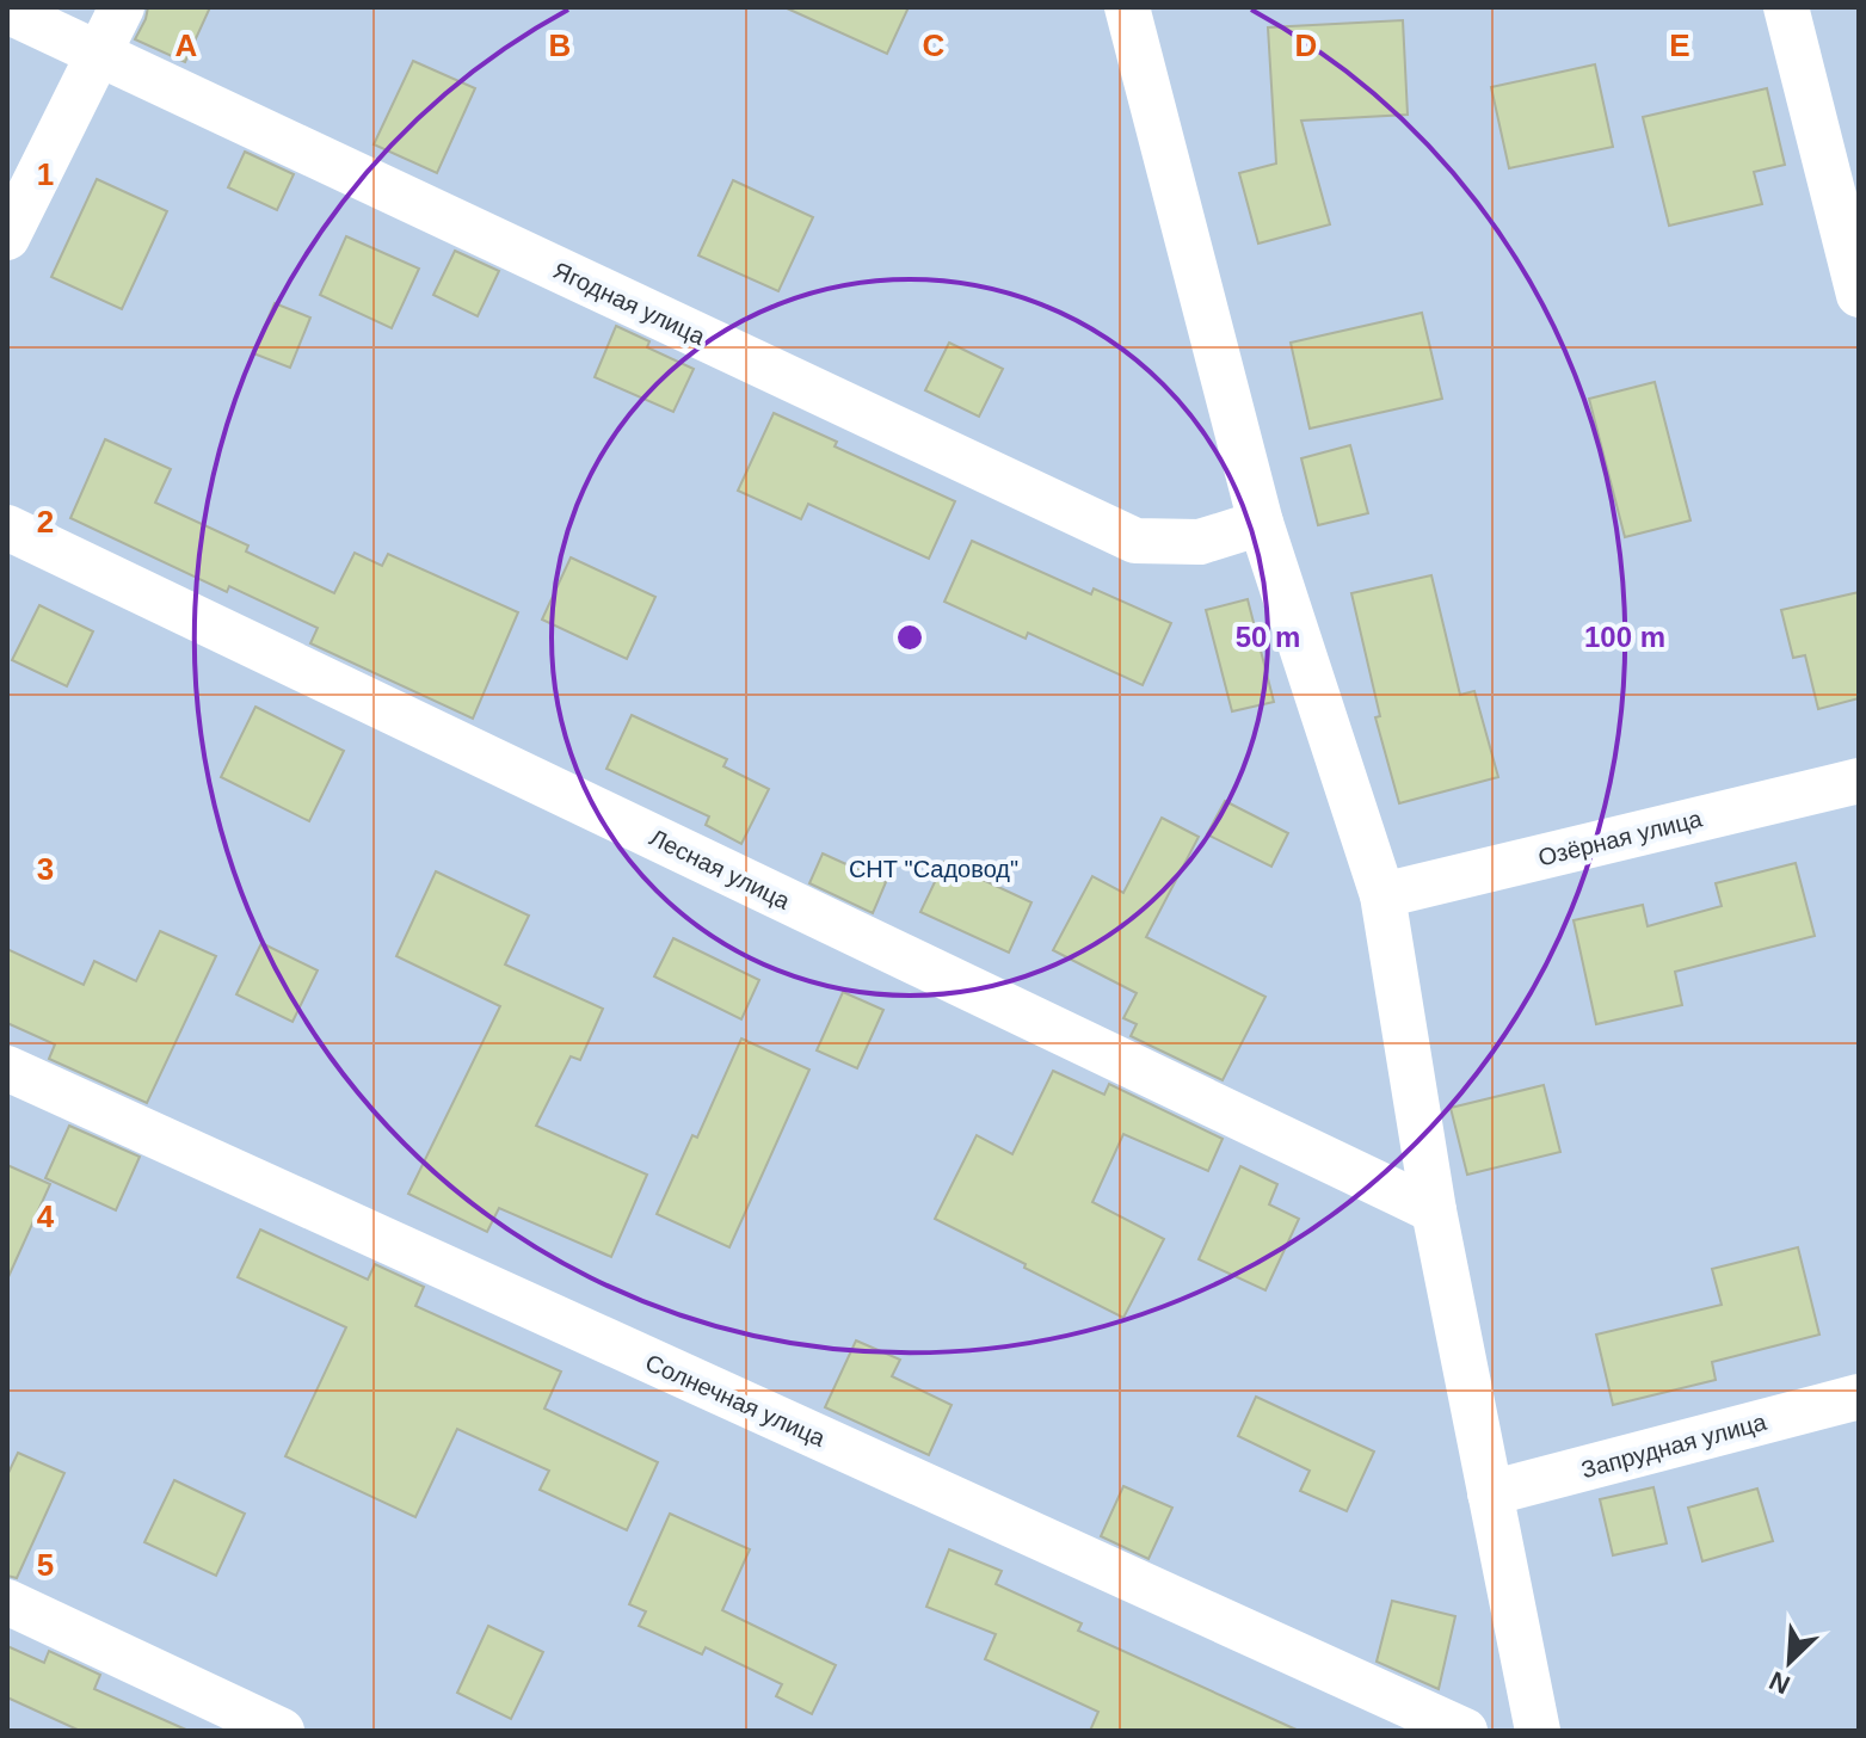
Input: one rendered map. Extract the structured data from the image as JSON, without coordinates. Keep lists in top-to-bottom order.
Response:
{
  "streets": {
    "street": [
      "Ягодная улица",
      "Озёрная улица",
      "Лесная улица",
      "Солнечная улица",
      "Запрудная улица"
    ]
  },
  "parks": ["СНТ \"Садовод\""],
  "north": "bottom left",
  "grid": {
    "columns": [
      "A",
      "B",
      "C",
      "D",
      "E"
    ],
    "rows": [
      "1",
      "2",
      "3",
      "4",
      "5"
    ]
  },
  "rings": ["50 m", "100 m"]
}
